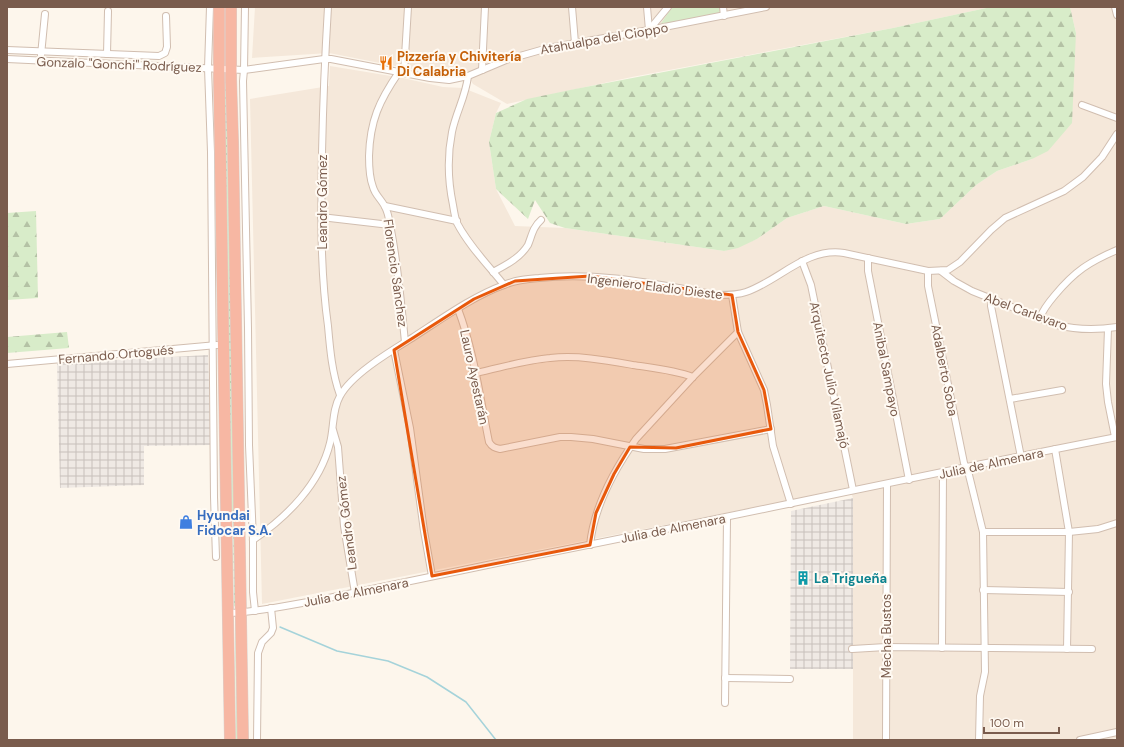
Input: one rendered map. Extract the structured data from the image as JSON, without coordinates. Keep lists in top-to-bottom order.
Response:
{
  "streets": {
    "street": [
      "Atahualpa del Cioppo",
      "Gonzalo \"Gonchi\" Rodríguez",
      "Leandro Gómez",
      "Florencio Sánchez",
      "Ingeniero Eladio Dieste",
      "Abel Carlevaro",
      "Fernando Ortogués",
      "Anibal Sampayo",
      "Adalberto Soba",
      "Arquitecto Julio Vilamajó",
      "Lauro Ayestarán",
      "Julia de Almenara",
      "Mecha Bustos"
    ]
  },
  "crossings": [
    ["Atahualpa del Cioppo", "Gonzalo \"Gonchi\" Rodríguez"],
    ["Atahualpa del Cioppo", "Leandro Gómez"],
    ["Atahualpa del Cioppo", "Florencio Sánchez"],
    ["Leandro Gómez", "Ingeniero Eladio Dieste"],
    ["Leandro Gómez", "Julia de Almenara"],
    ["Florencio Sánchez", "Ingeniero Eladio Dieste"],
    ["Ingeniero Eladio Dieste", "Abel Carlevaro"],
    ["Ingeniero Eladio Dieste", "Anibal Sampayo"],
    ["Ingeniero Eladio Dieste", "Adalberto Soba"],
    ["Ingeniero Eladio Dieste", "Arquitecto Julio Vilamajó"],
    ["Ingeniero Eladio Dieste", "Lauro Ayestarán"],
    ["Anibal Sampayo", "Julia de Almenara"],
    ["Adalberto Soba", "Julia de Almenara"],
    ["Arquitecto Julio Vilamajó", "Julia de Almenara"],
    ["Julia de Almenara", "Mecha Bustos"]
  ],
  "places": {
    "restaurant": ["Pizzería y Chivitería Di Calabria"],
    "shop": ["Hyundai Fidocar S.A."],
    "building": ["La Trigueña"]
  },
  "scale_bar": "100 m"
}
